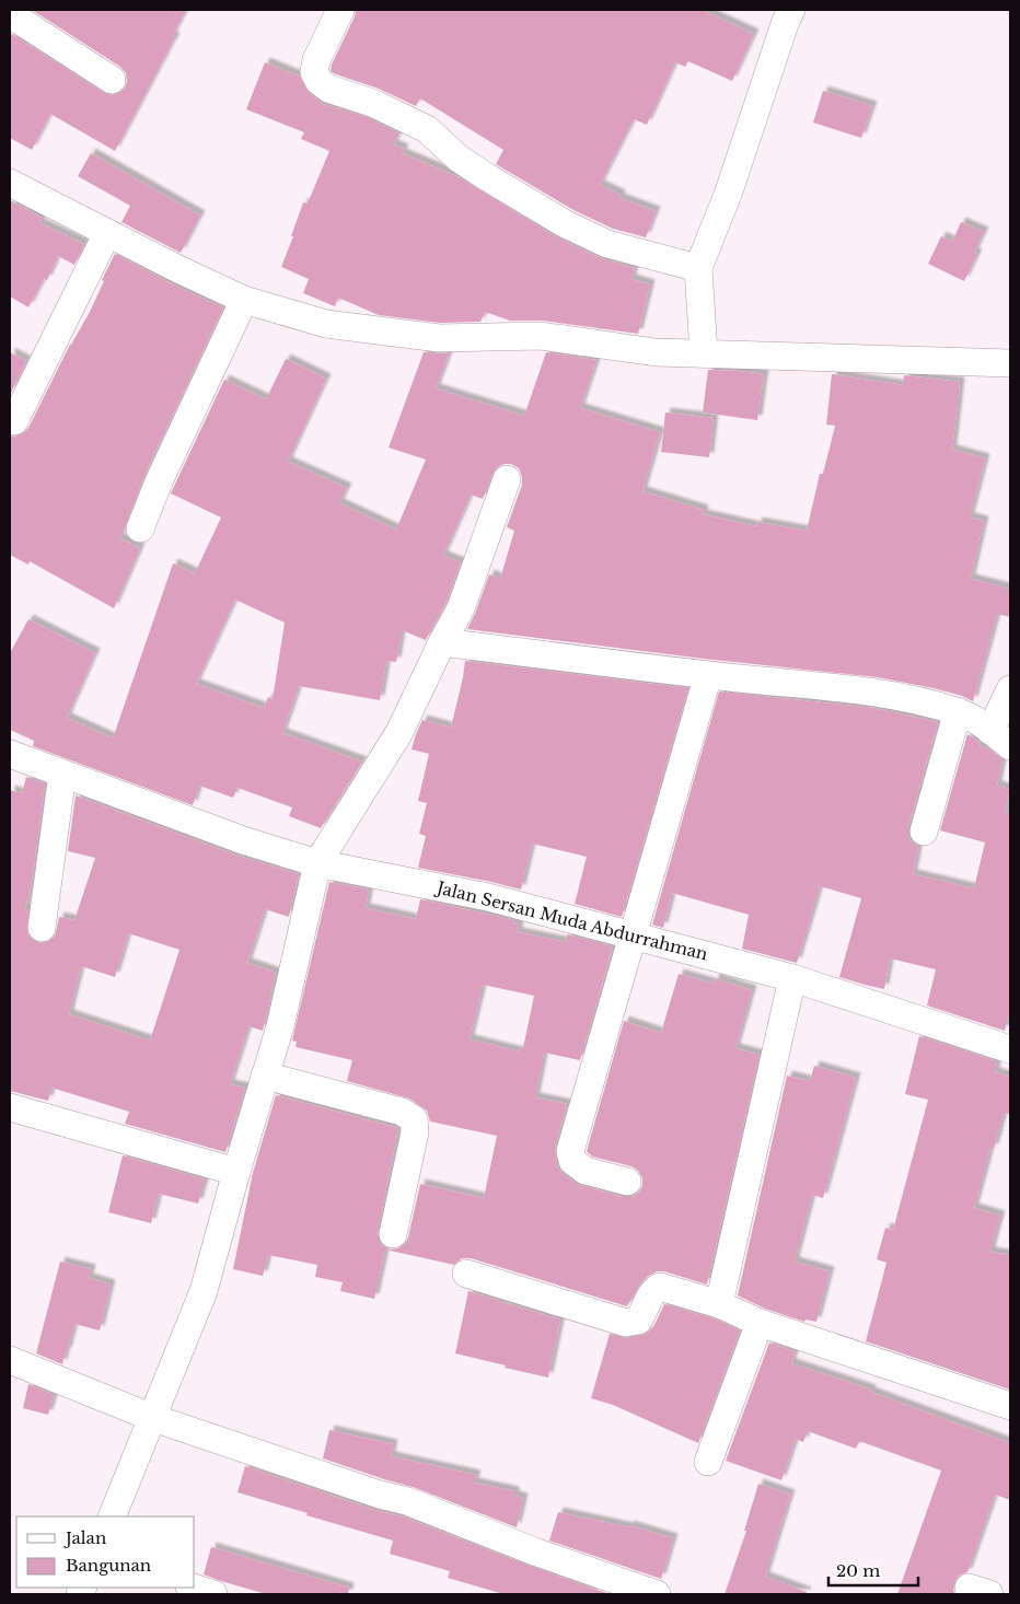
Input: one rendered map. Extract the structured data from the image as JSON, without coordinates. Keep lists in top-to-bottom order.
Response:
{
  "streets": {
    "street": ["Jalan Sersan Muda Abdurrahman"]
  },
  "legend": ["Jalan", "Bangunan"],
  "scale_bar": "20 m"
}
